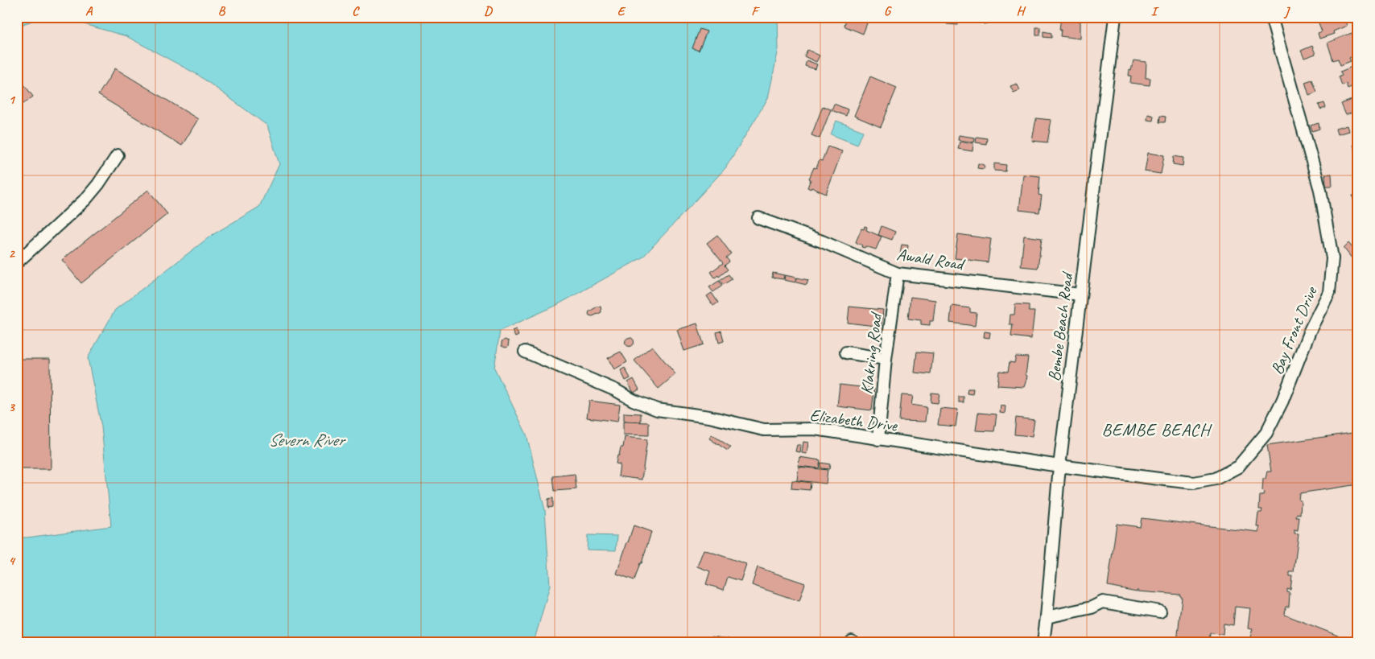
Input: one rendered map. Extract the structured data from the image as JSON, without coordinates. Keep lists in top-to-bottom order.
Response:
{
  "streets": {
    "street": [
      "Awald Road",
      "Bembe Beach Road",
      "Bay Front Drive",
      "Klakring Road",
      "Elizabeth Drive"
    ]
  },
  "crossings": [
    ["Awald Road", "Bembe Beach Road"],
    ["Awald Road", "Klakring Road"],
    ["Bembe Beach Road", "Bay Front Drive"],
    ["Bembe Beach Road", "Elizabeth Drive"],
    ["Bay Front Drive", "Elizabeth Drive"],
    ["Klakring Road", "Elizabeth Drive"]
  ],
  "districts": ["BEMBE BEACH"],
  "water": ["Severn River"],
  "grid": {
    "columns": [
      "A",
      "B",
      "C",
      "D",
      "E",
      "F",
      "G",
      "H",
      "I",
      "J"
    ],
    "rows": [
      "1",
      "2",
      "3",
      "4"
    ]
  }
}
